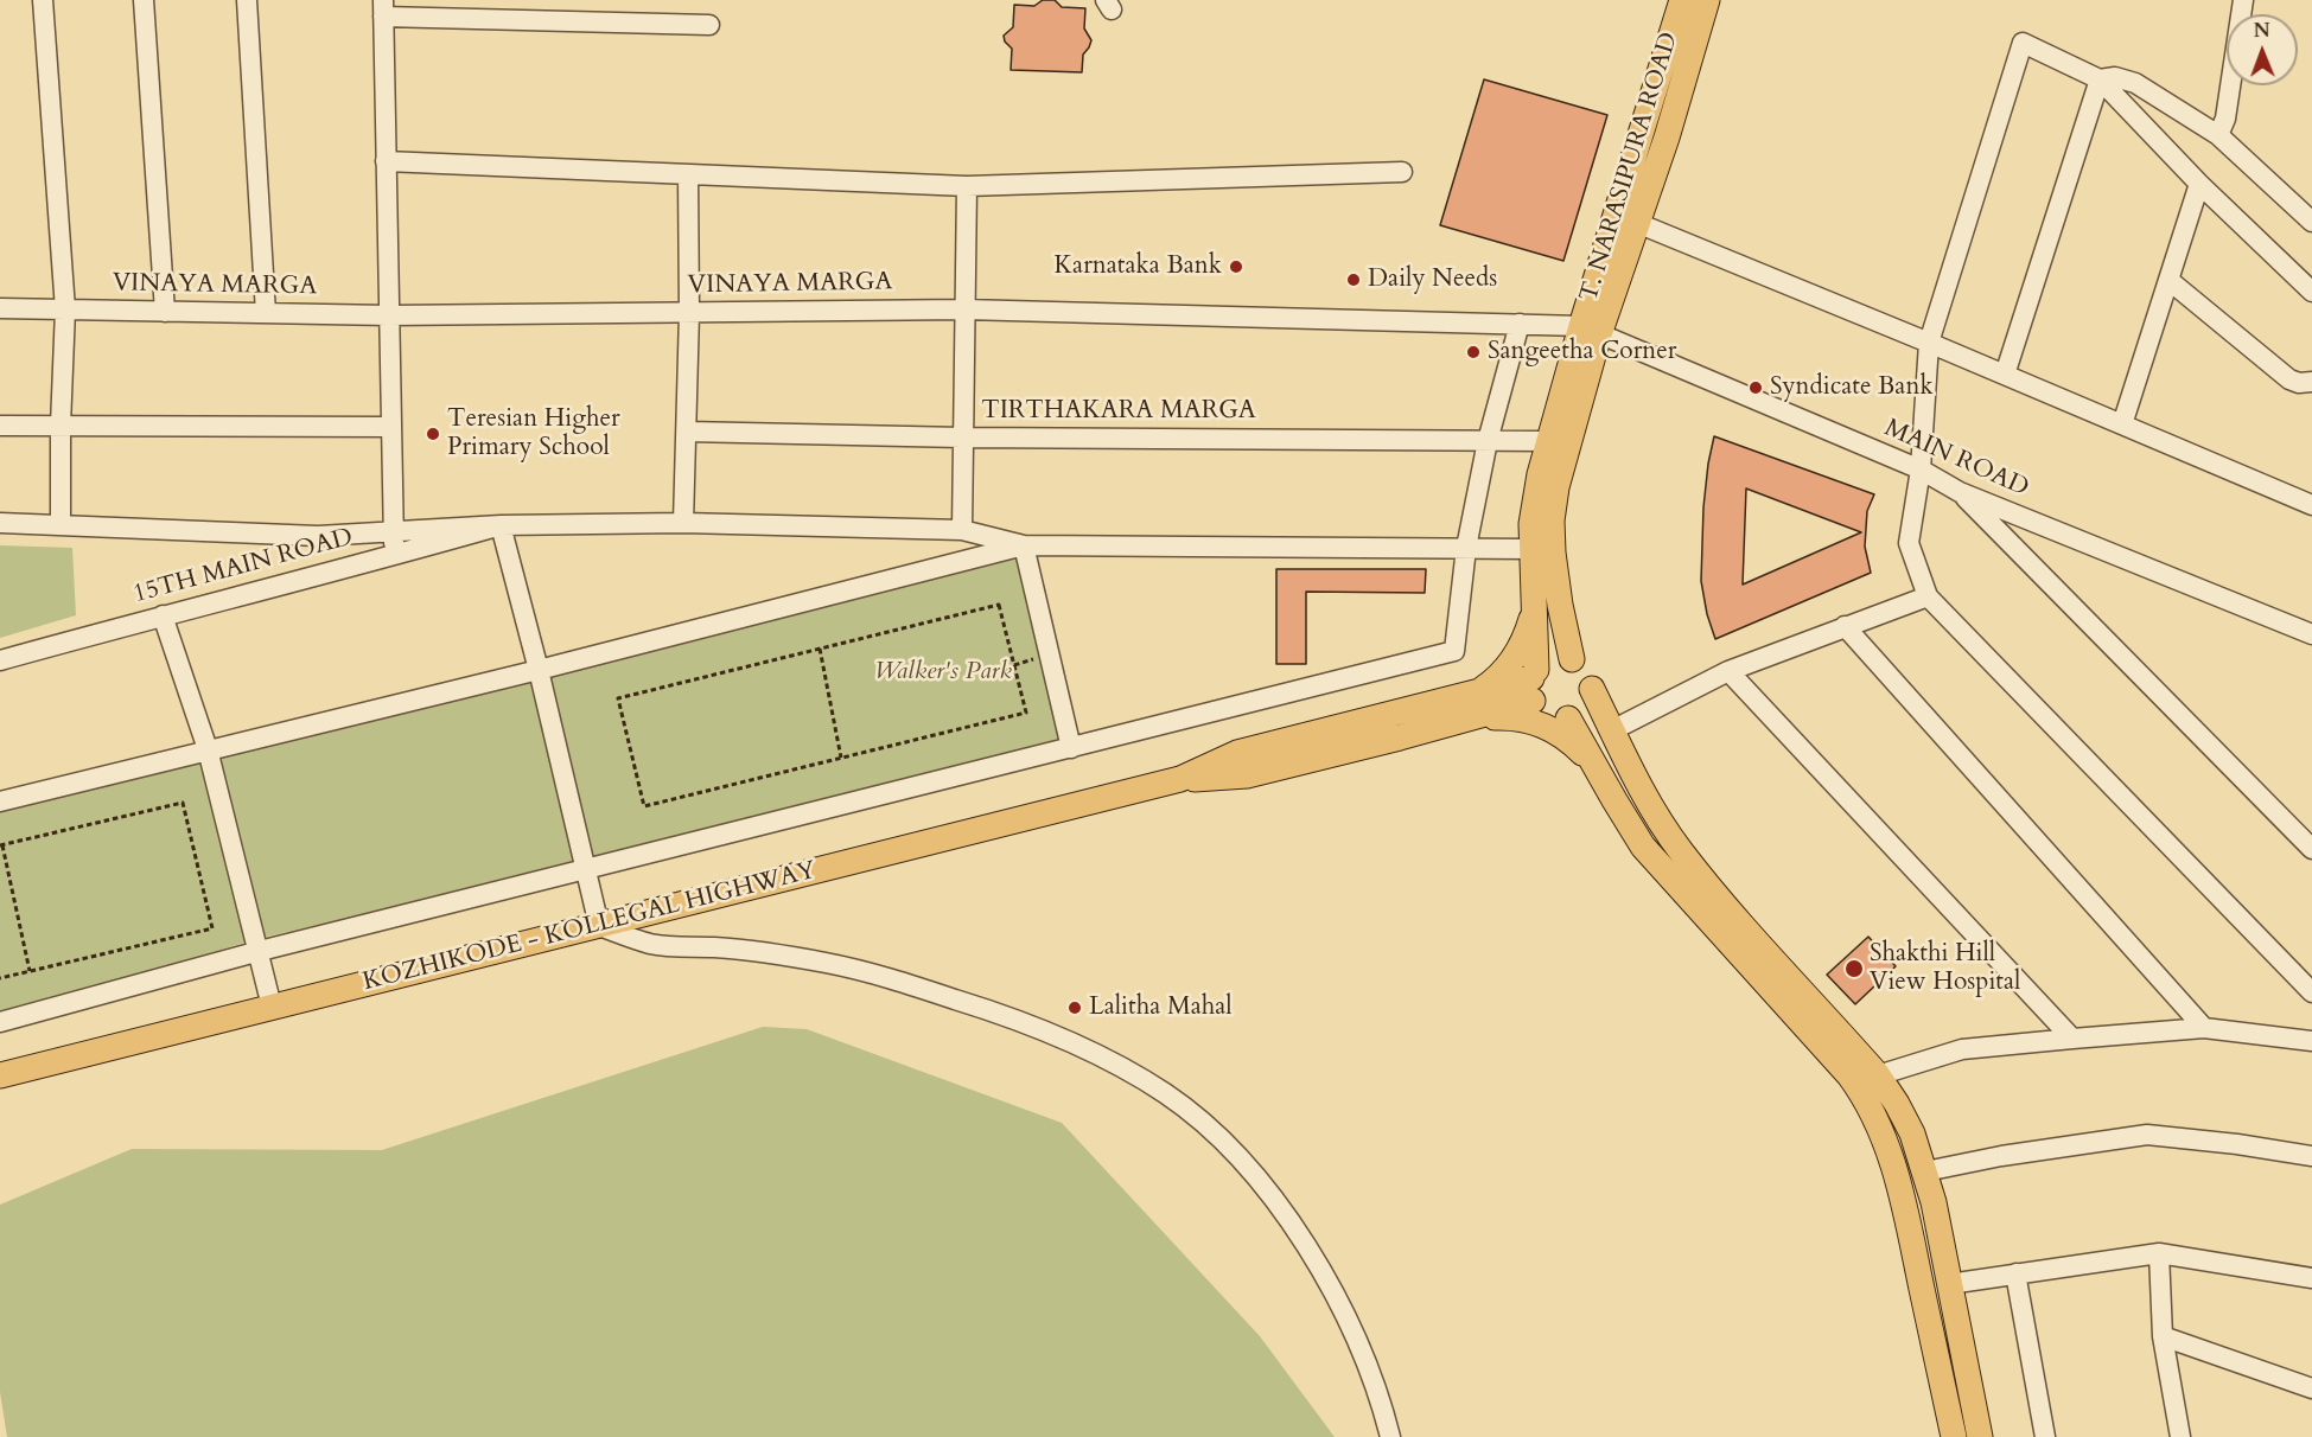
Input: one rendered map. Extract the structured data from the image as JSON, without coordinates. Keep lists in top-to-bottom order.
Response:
{
  "streets": {
    "main road": ["T. NARASIPURA ROAD", "KOZHIKODE - KOLLEGAL HIGHWAY"],
    "street": [
      "VINAYA MARGA",
      "TIRTHAKARA MARGA",
      "MAIN ROAD",
      "15TH MAIN ROAD"
    ]
  },
  "crossings": [
    ["T. NARASIPURA ROAD", "VINAYA MARGA"],
    ["T. NARASIPURA ROAD", "TIRTHAKARA MARGA"],
    ["T. NARASIPURA ROAD", "MAIN ROAD"],
    ["T. NARASIPURA ROAD", "KOZHIKODE - KOLLEGAL HIGHWAY"],
    ["VINAYA MARGA", "MAIN ROAD"]
  ],
  "parks": ["Walker's Park"],
  "places": [
    "Karnataka Bank",
    "Daily Needs",
    "Sangeetha Corner",
    "Syndicate Bank",
    "Teresian Higher Primary School",
    "Shakthi Hill View Hospital",
    "Lalitha Mahal"
  ],
  "north": "top"
}
